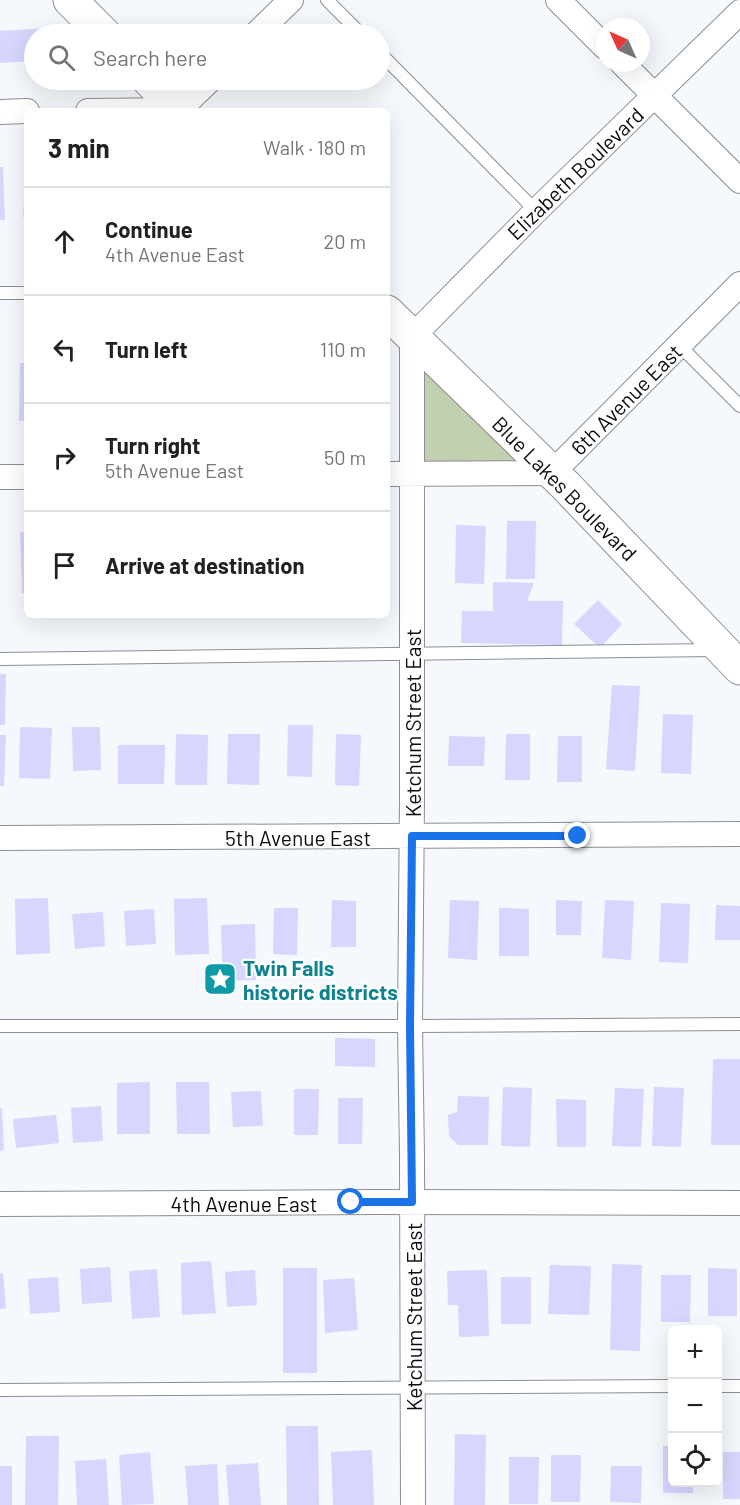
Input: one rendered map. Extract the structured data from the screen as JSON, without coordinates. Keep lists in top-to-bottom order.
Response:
{
  "streets": {
    "main road": ["Blue Lakes Boulevard"],
    "street": [
      "Elizabeth Boulevard",
      "6th Avenue East",
      "Ketchum Street East",
      "5th Avenue East",
      "4th Avenue East"
    ]
  },
  "crossings": [
    ["Elizabeth Boulevard", "Blue Lakes Boulevard"],
    ["Elizabeth Boulevard", "Ketchum Street East"],
    ["6th Avenue East", "Blue Lakes Boulevard"],
    ["6th Avenue East", "Ketchum Street East"],
    ["Blue Lakes Boulevard", "Ketchum Street East"],
    ["Ketchum Street East", "5th Avenue East"],
    ["Ketchum Street East", "4th Avenue East"]
  ],
  "places": {
    "place": ["Twin Falls historic districts"]
  },
  "north": "top left",
  "page": {
    "search": "Search here",
    "heading": ["3 min", "Walk · 180 m"],
    "list": [
      ["Continue", "4th Avenue East", "20 m"],
      ["Turn left", "110 m"],
      ["Turn right", "5th Avenue East", "50 m"],
      "Arrive at destination"
    ],
    "map_buttons": ["+", "−"]
  }
}
